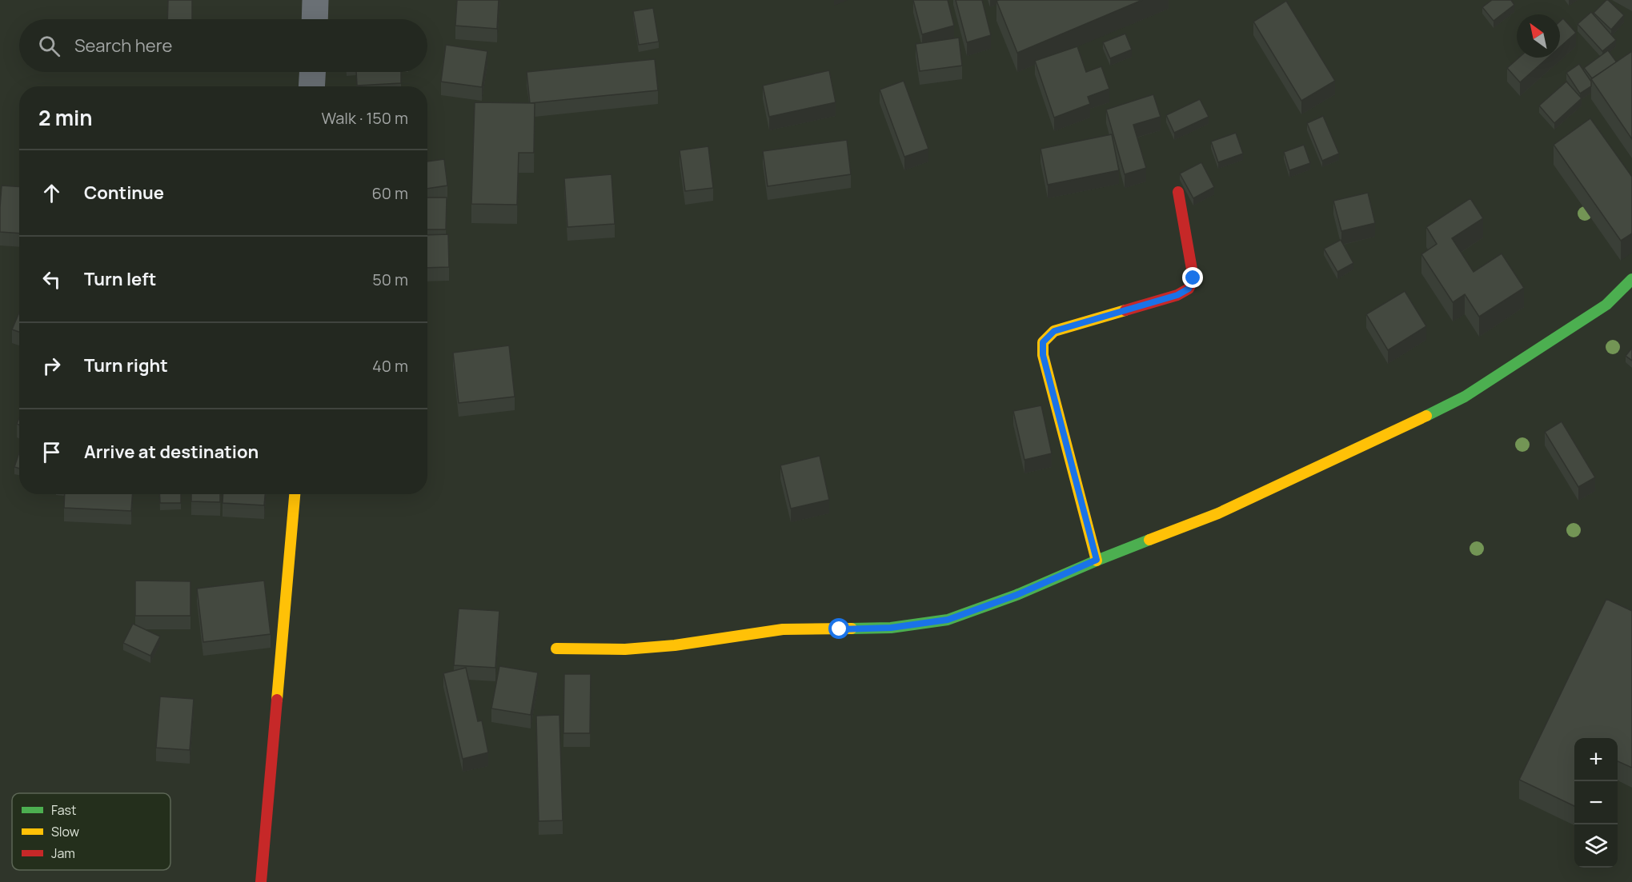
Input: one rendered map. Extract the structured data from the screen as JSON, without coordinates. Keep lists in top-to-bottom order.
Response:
{
  "legend": ["Fast", "Slow", "Jam"],
  "north": "top left",
  "page": {
    "search": "Search here",
    "heading": ["2 min", "Walk · 150 m"],
    "list": [
      ["Continue", "60 m"],
      ["Turn left", "50 m"],
      ["Turn right", "40 m"],
      "Arrive at destination"
    ],
    "map_buttons": ["+", "−"]
  }
}
